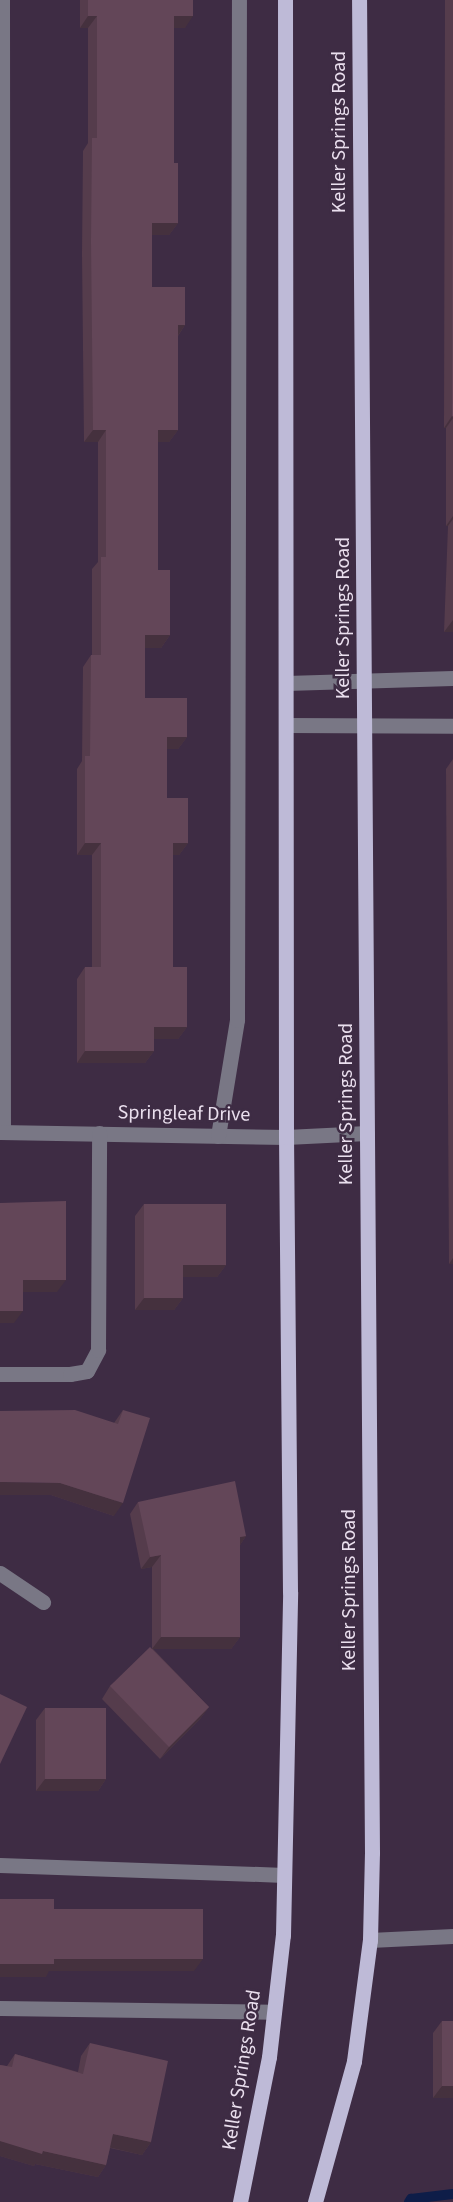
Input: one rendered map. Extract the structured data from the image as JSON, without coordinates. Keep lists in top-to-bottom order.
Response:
{
  "streets": {
    "main road": ["Keller Springs Road"],
    "street": ["Springleaf Drive"]
  },
  "crossings": [
    ["Keller Springs Road", "Springleaf Drive"]
  ]
}
